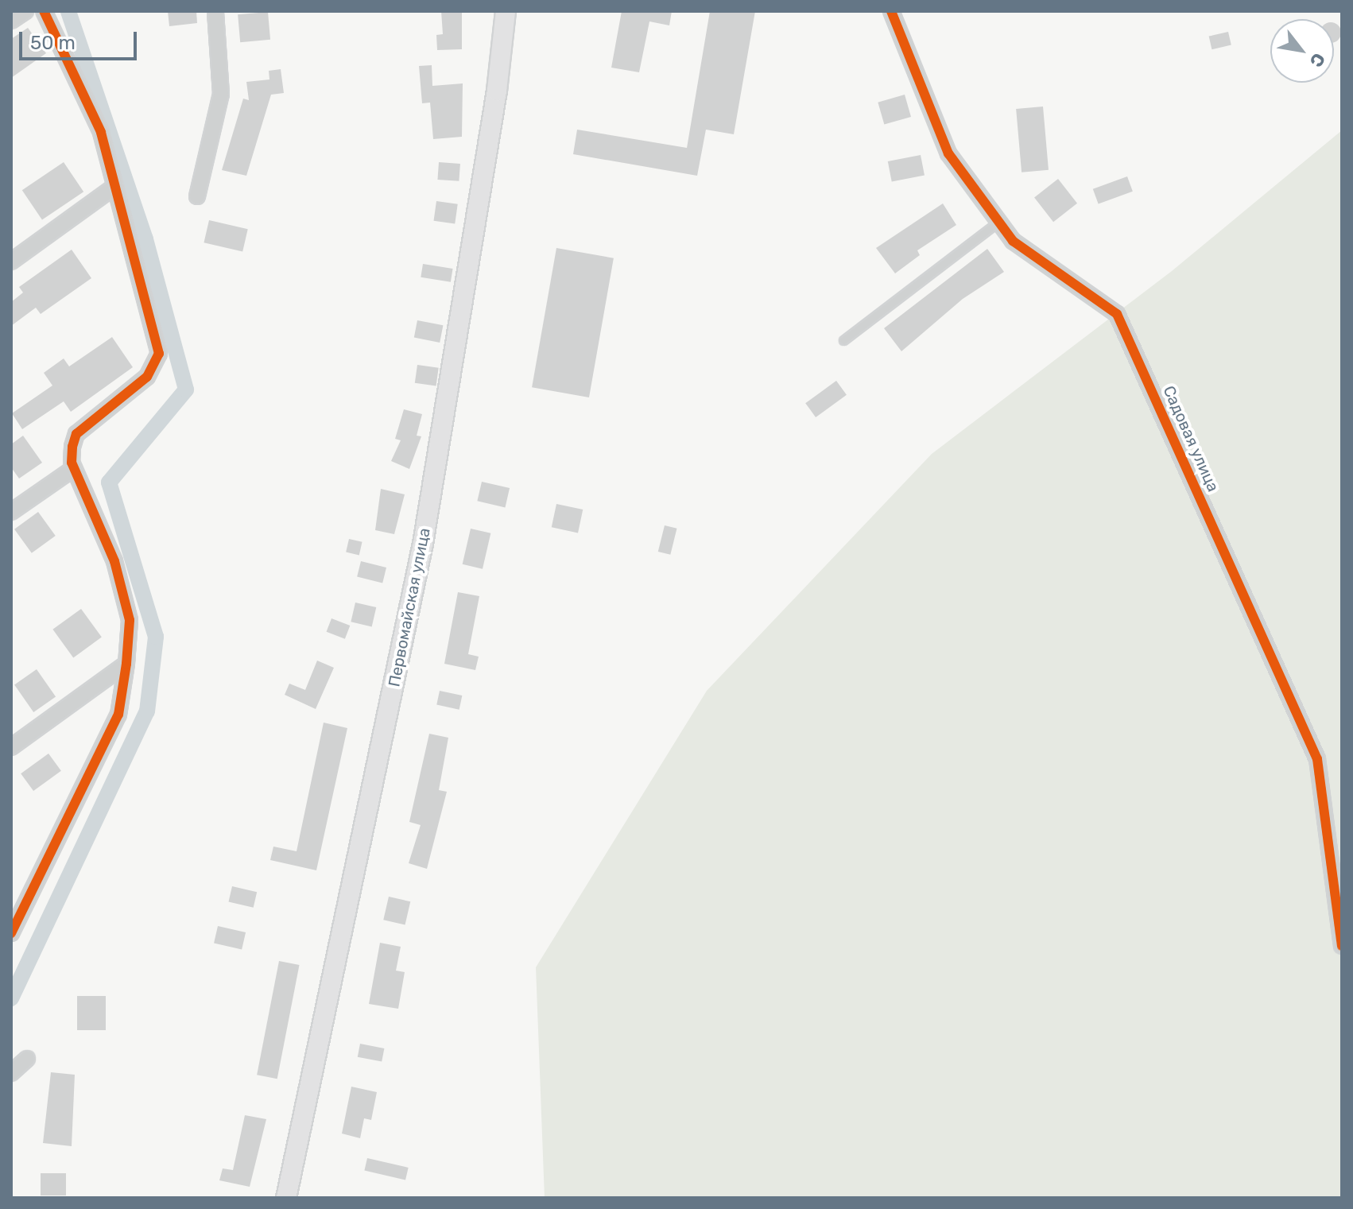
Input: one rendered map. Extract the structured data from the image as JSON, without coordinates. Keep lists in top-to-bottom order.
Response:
{
  "streets": {
    "main road": ["Первомайская улица"],
    "street": ["Садовая улица"]
  },
  "scale_bar": "50 m",
  "north": "bottom right"
}
